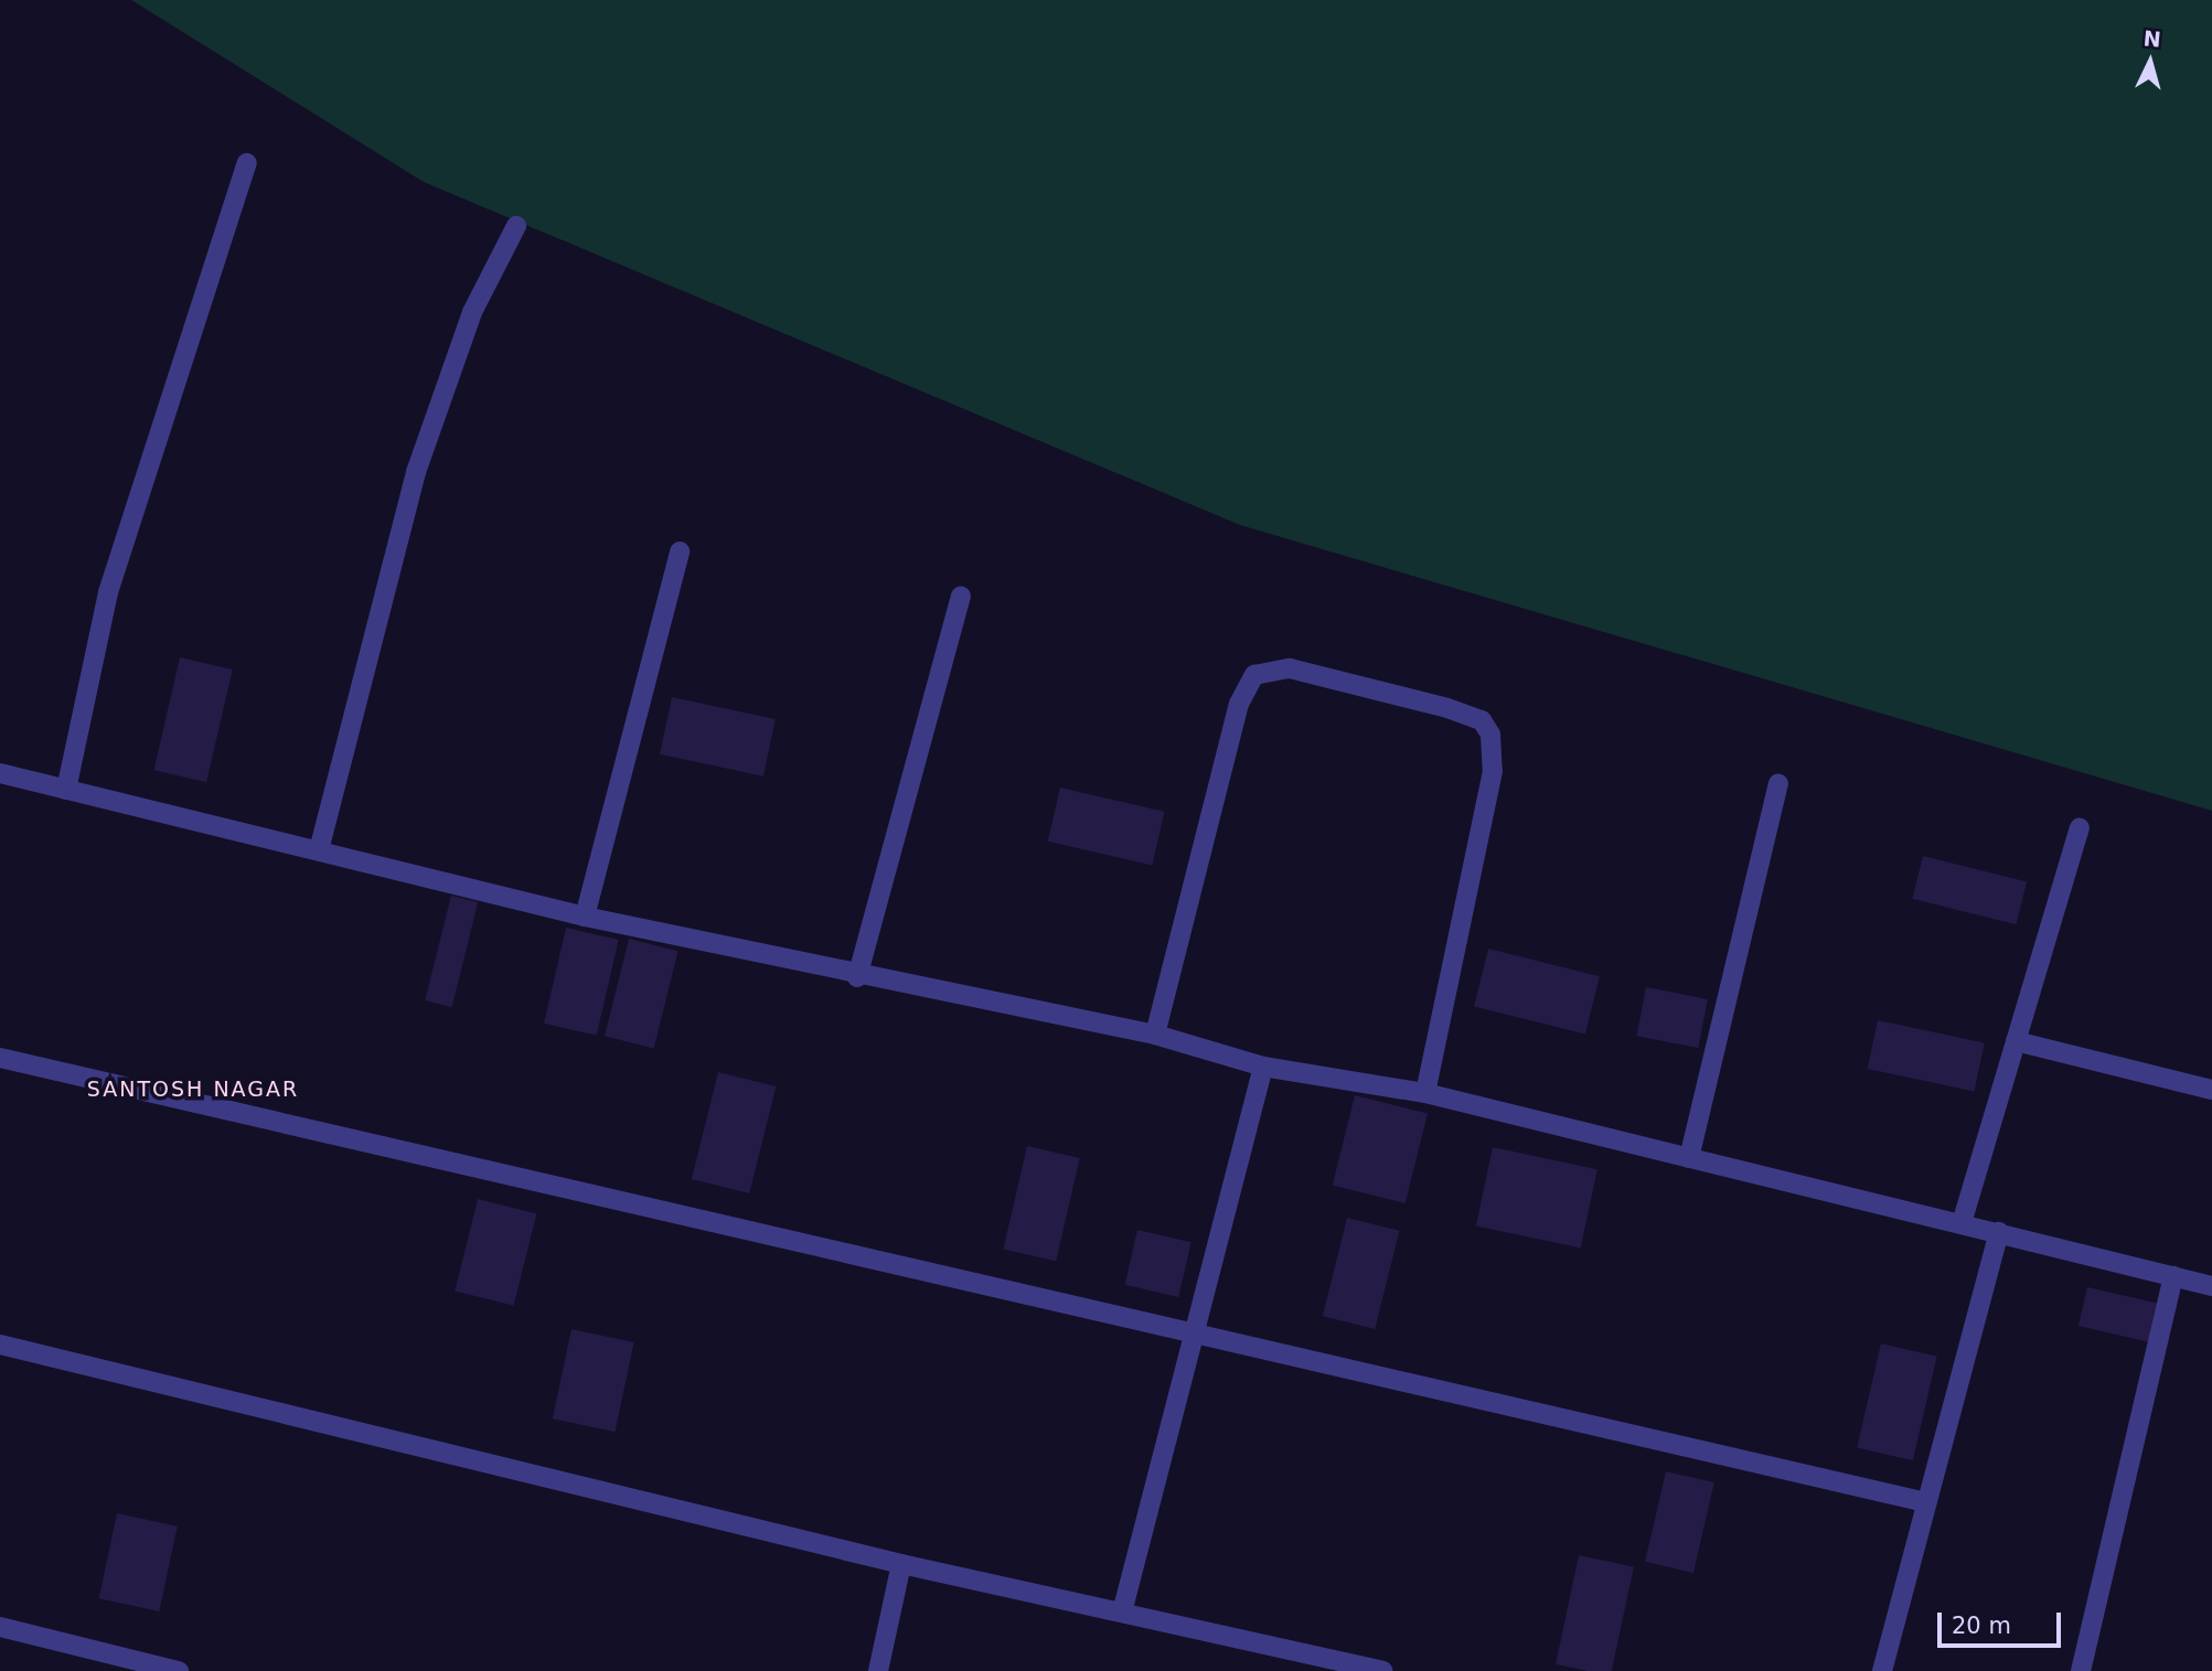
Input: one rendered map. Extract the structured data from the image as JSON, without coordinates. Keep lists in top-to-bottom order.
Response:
{
  "districts": ["SANTOSH NAGAR"],
  "scale_bar": "20 m",
  "north": "top"
}
